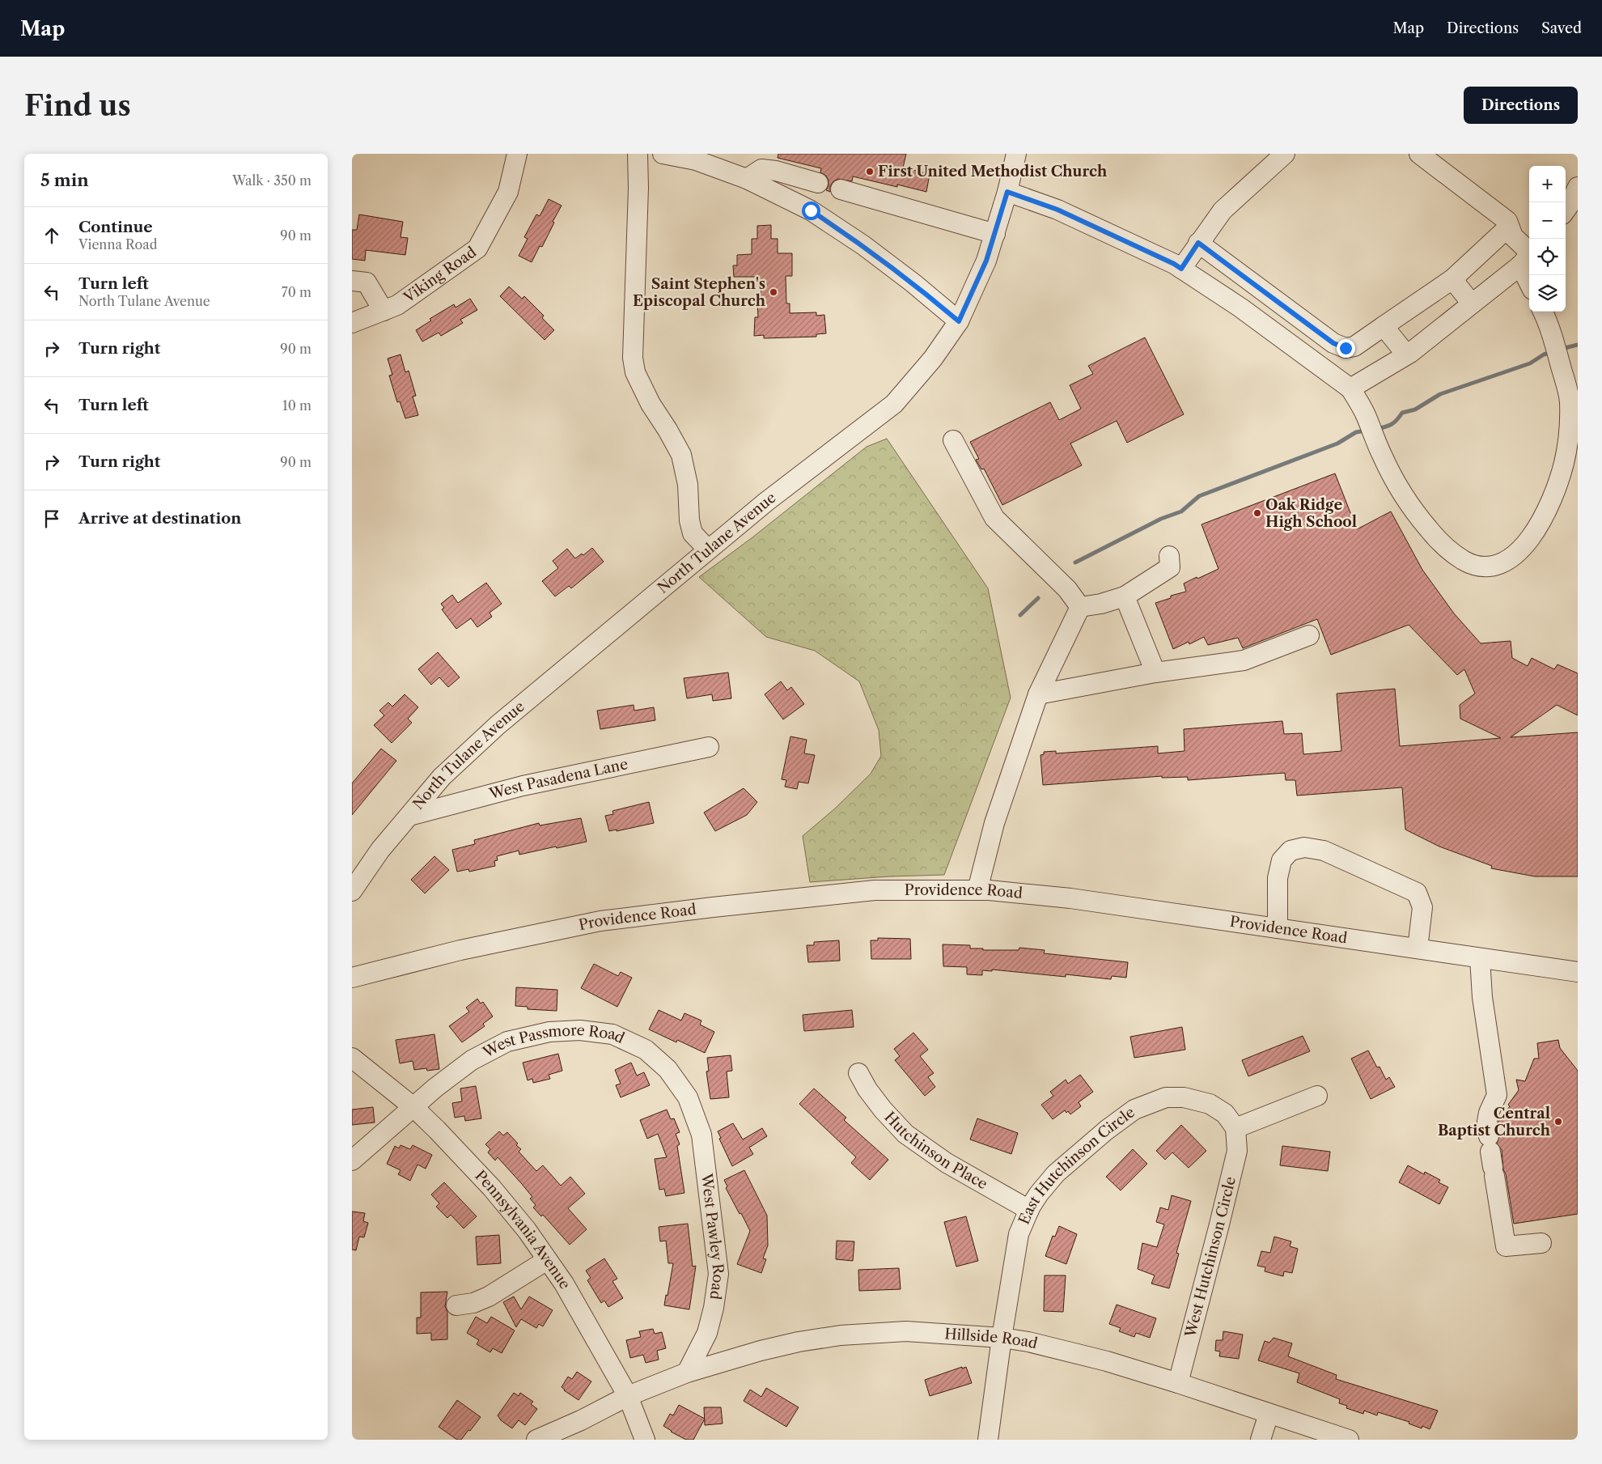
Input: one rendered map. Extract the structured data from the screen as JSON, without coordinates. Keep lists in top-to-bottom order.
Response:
{
  "streets": {
    "street": [
      "Viking Road",
      "North Tulane Avenue",
      "West Pasadena Lane",
      "Providence Road",
      "West Passmore Road",
      "Hutchinson Place",
      "East Hutchinson Circle",
      "Pennsylvania Avenue",
      "West Pawley Road",
      "West Hutchinson Circle",
      "Hillside Road"
    ]
  },
  "crossings": [
    ["North Tulane Avenue", "West Pasadena Lane"],
    ["West Passmore Road", "Pennsylvania Avenue"],
    ["West Passmore Road", "West Pawley Road"],
    ["Hutchinson Place", "East Hutchinson Circle"],
    ["East Hutchinson Circle", "West Hutchinson Circle"],
    ["East Hutchinson Circle", "Hillside Road"],
    ["Pennsylvania Avenue", "Hillside Road"],
    ["West Pawley Road", "Hillside Road"],
    ["West Hutchinson Circle", "Hillside Road"]
  ],
  "places": [
    "First United Methodist Church",
    "Saint Stephen's Episcopal Church",
    "Oak Ridge High School",
    "Central Baptist Church"
  ],
  "page": {
    "header": "Map",
    "nav": ["Map", "Directions", "Saved"],
    "buttons": "Directions",
    "title": "Find us",
    "heading": ["5 min", "Walk · 350 m"],
    "map_buttons": ["+", "−"],
    "list": [
      ["Continue", "Vienna Road", "90 m"],
      ["Turn left", "North Tulane Avenue", "70 m"],
      ["Turn right", "90 m"],
      ["Turn left", "10 m"],
      ["Turn right", "90 m"],
      "Arrive at destination"
    ]
  }
}
